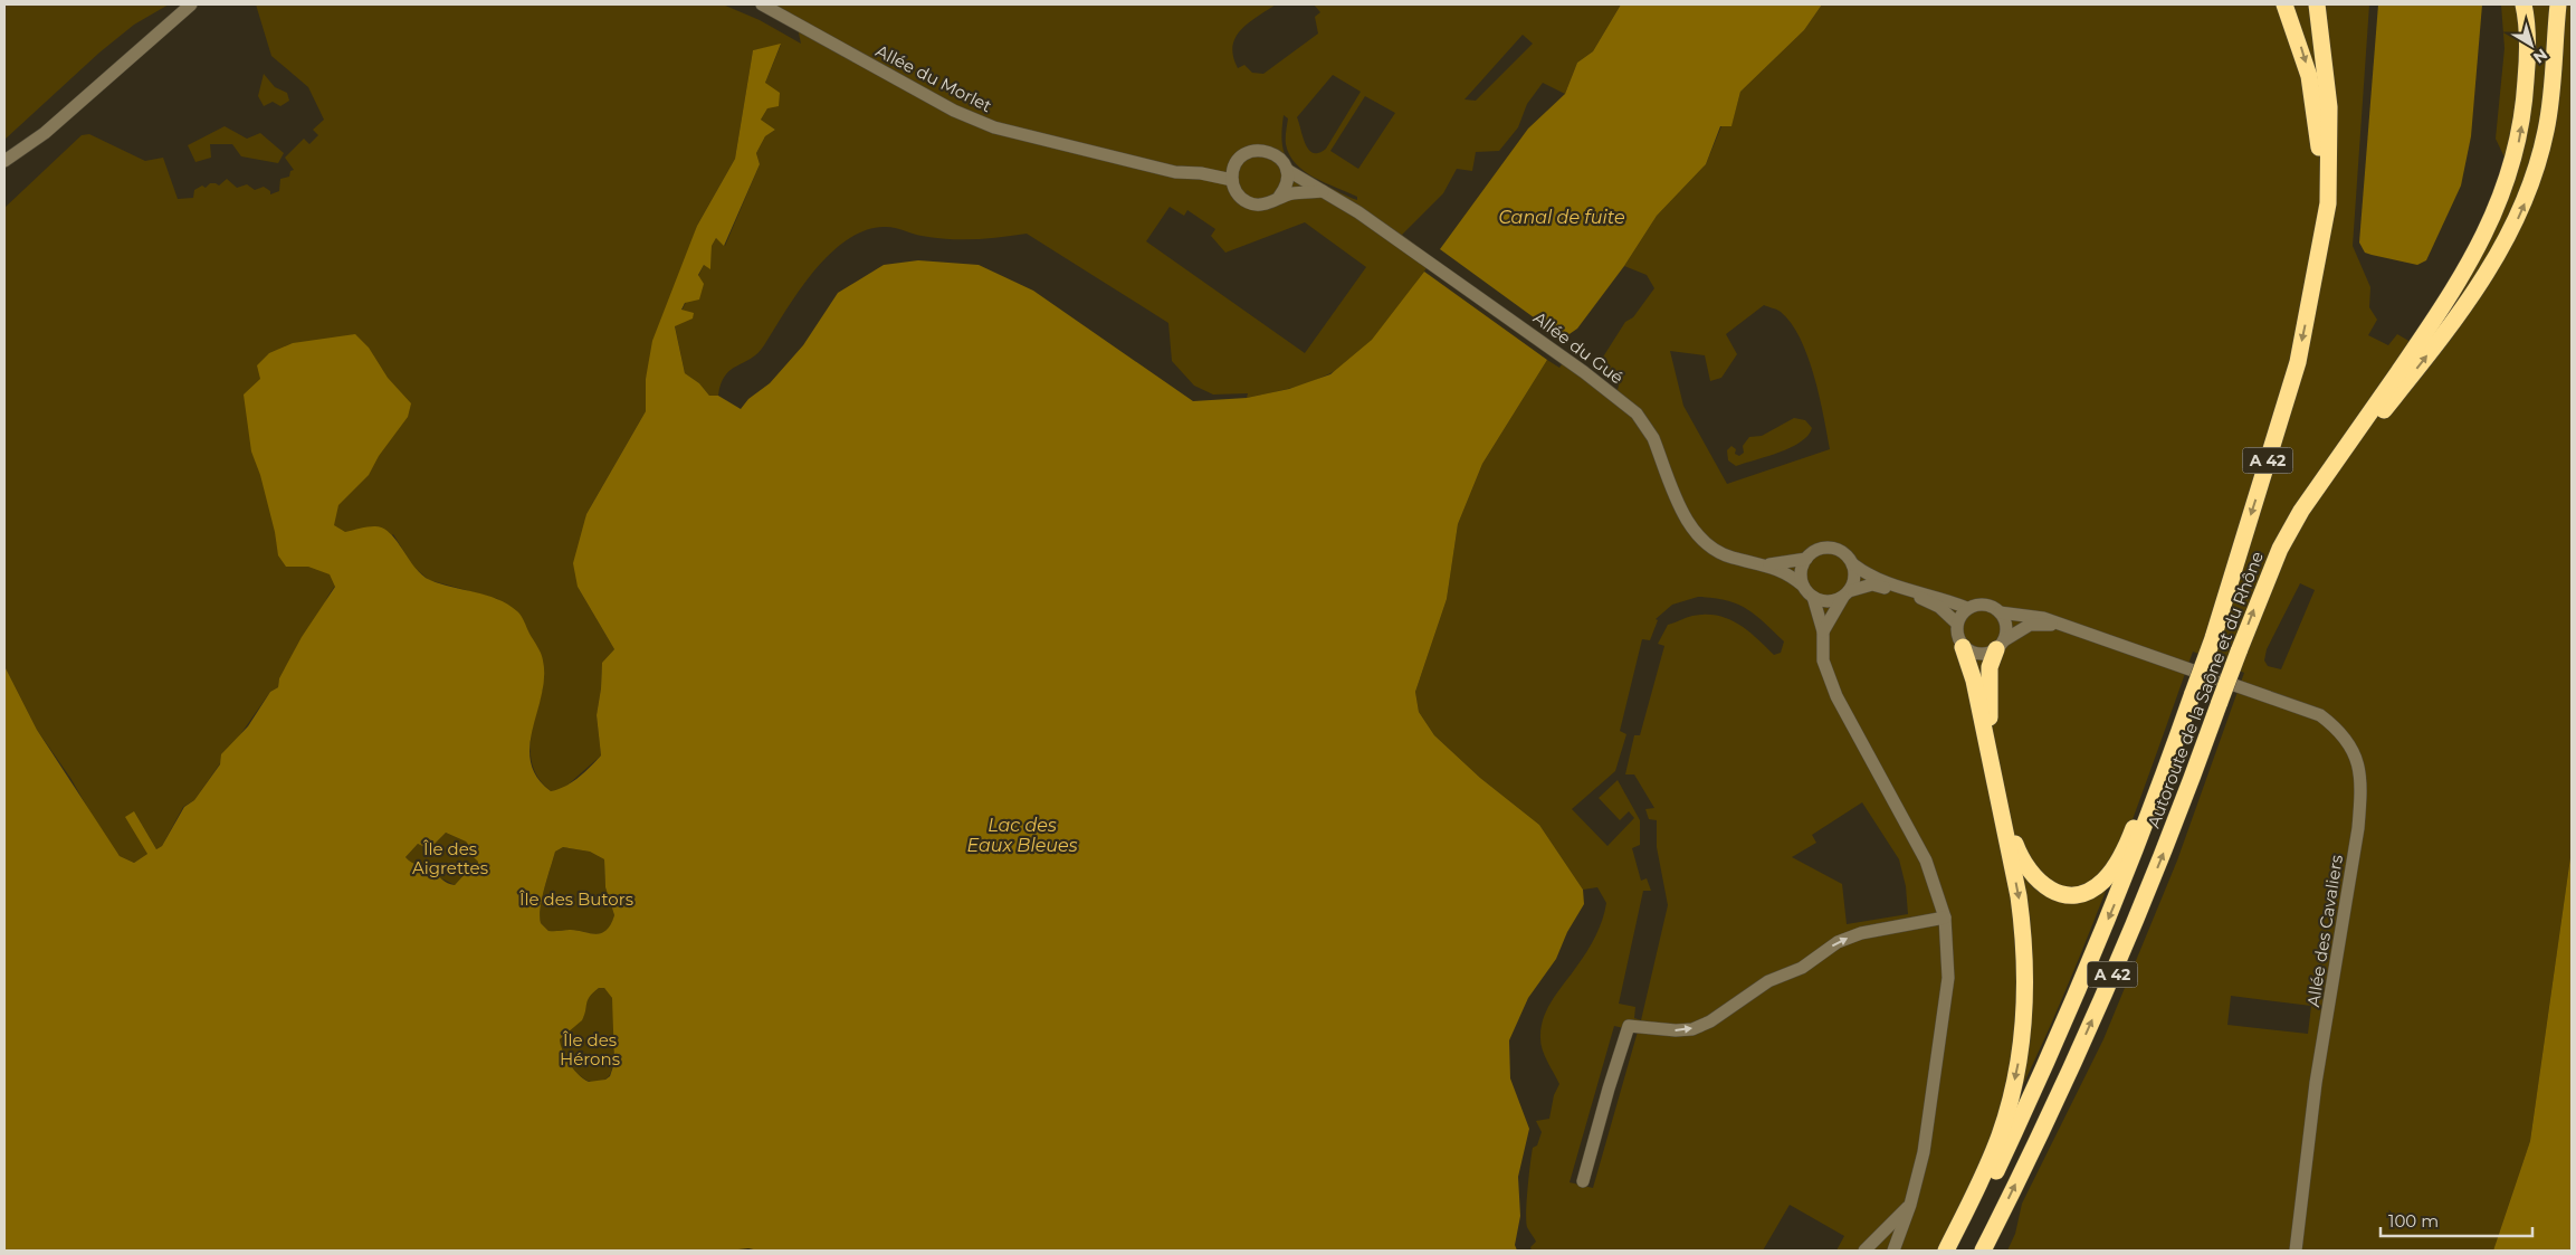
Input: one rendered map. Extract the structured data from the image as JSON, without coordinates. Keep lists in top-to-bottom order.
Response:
{
  "streets": {
    "highway": ["A 42", "Autoroute de la Saône et du Rhône"],
    "street": ["Allée du Morlet", "Allée du Gué", "Allée des Cavaliers"]
  },
  "crossings": [
    ["Allée du Morlet", "Allée du Gué"]
  ],
  "water": ["Canal de fuite", "Lac des Eaux Bleues"],
  "parks": ["Île des Aigrettes", "Île des Butors", "Île des Hérons"],
  "scale_bar": "100 m",
  "north": "bottom right"
}
